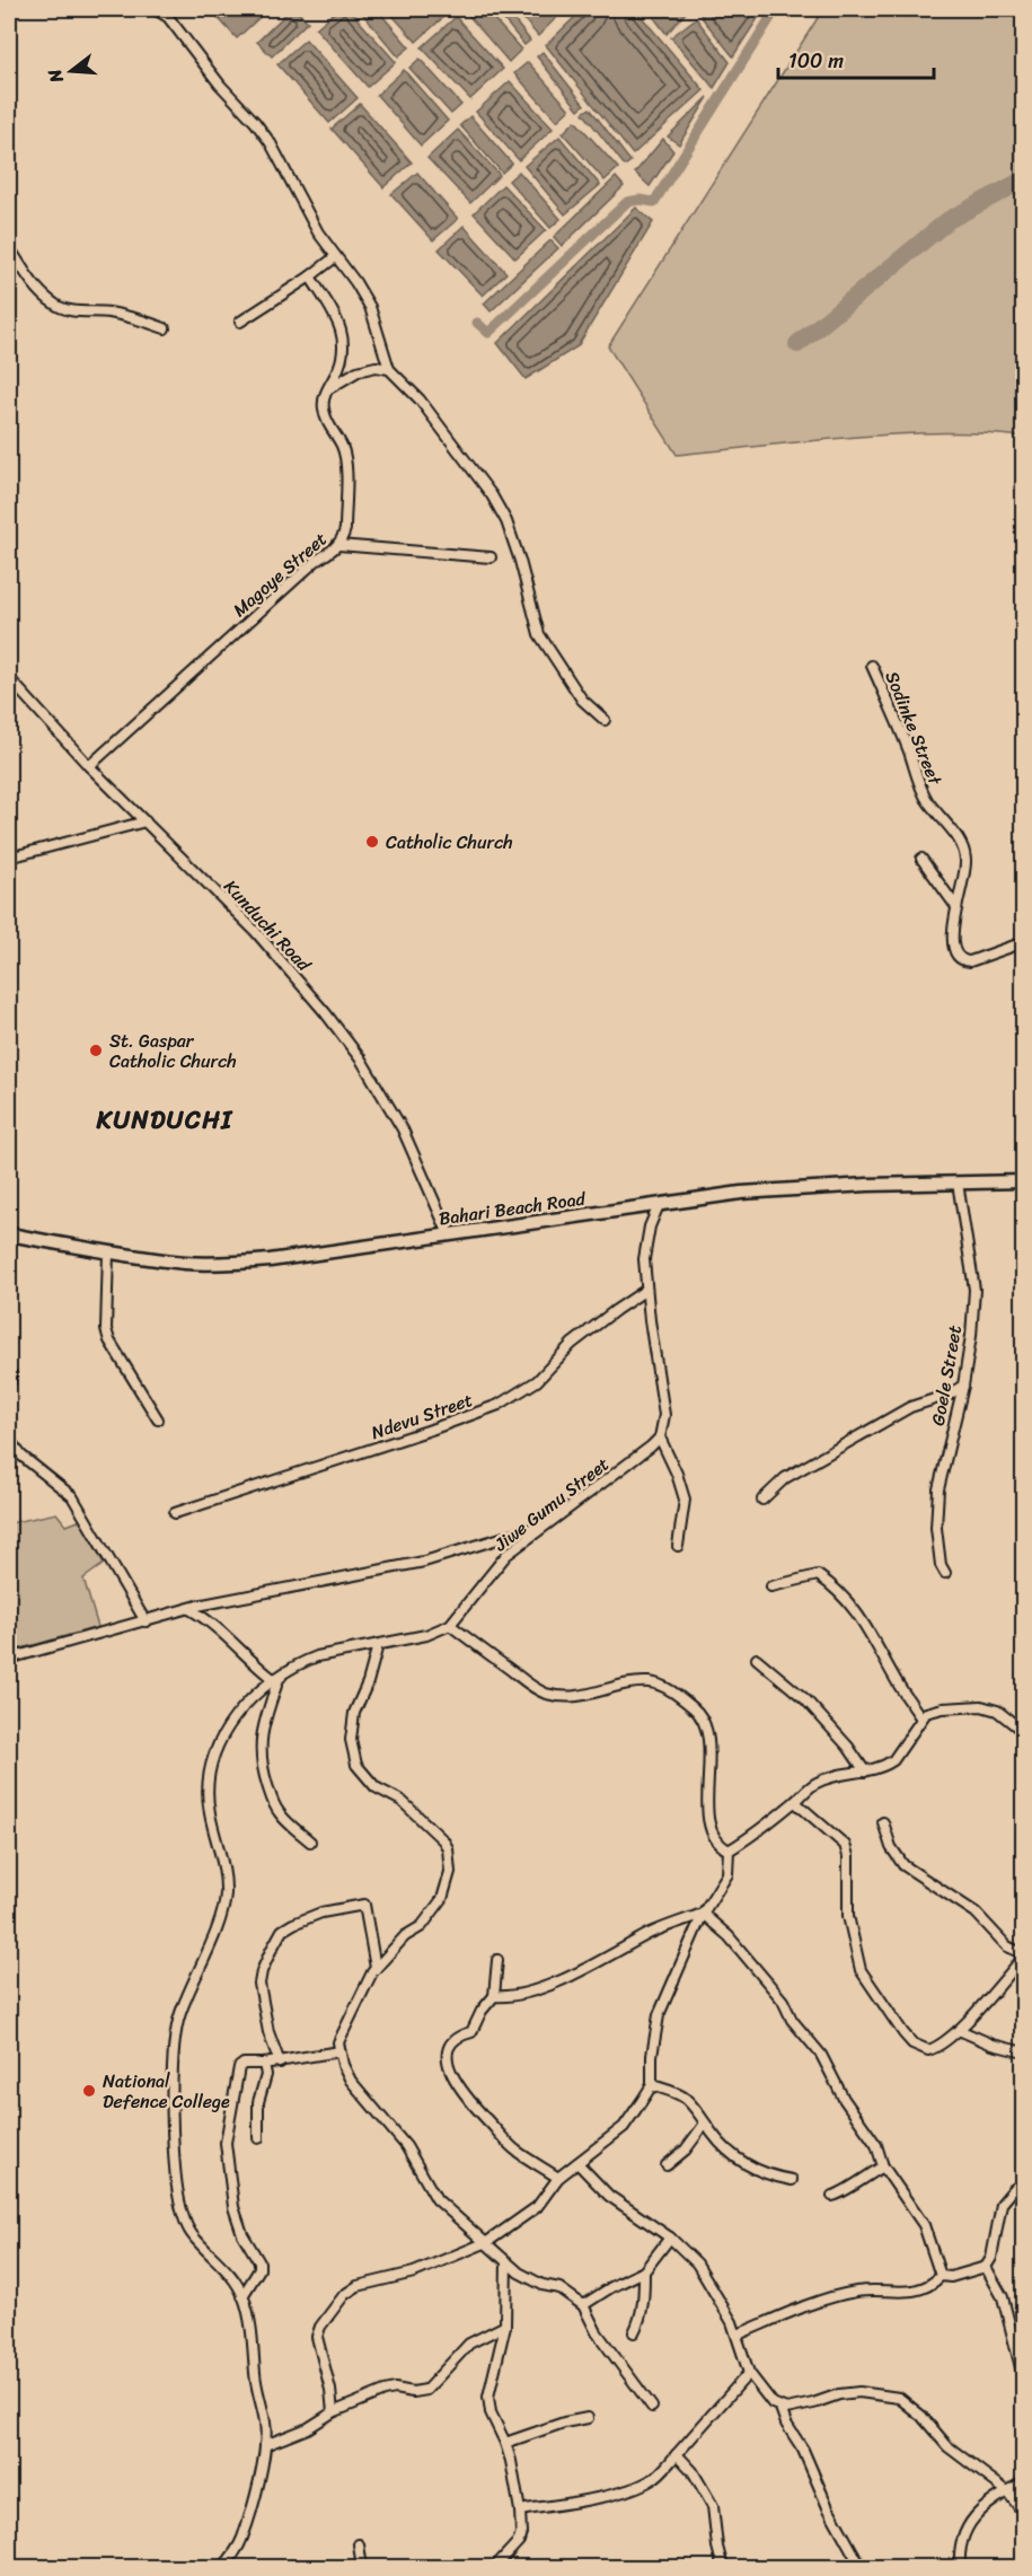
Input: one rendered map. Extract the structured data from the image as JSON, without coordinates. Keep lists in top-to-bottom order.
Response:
{
  "streets": {
    "street": [
      "Magoye Street",
      "Sodinke Street",
      "Kunduchi Road",
      "Bahari Beach Road",
      "Goele Street",
      "Ndevu Street",
      "Jiwe Gumu Street"
    ]
  },
  "crossings": [
    ["Magoye Street", "Kunduchi Road"],
    ["Kunduchi Road", "Bahari Beach Road"],
    ["Bahari Beach Road", "Goele Street"]
  ],
  "districts": ["KUNDUCHI"],
  "places": ["Catholic Church", "St. Gaspar Catholic Church", "National Defence College"],
  "scale_bar": "100 m",
  "north": "left"
}
